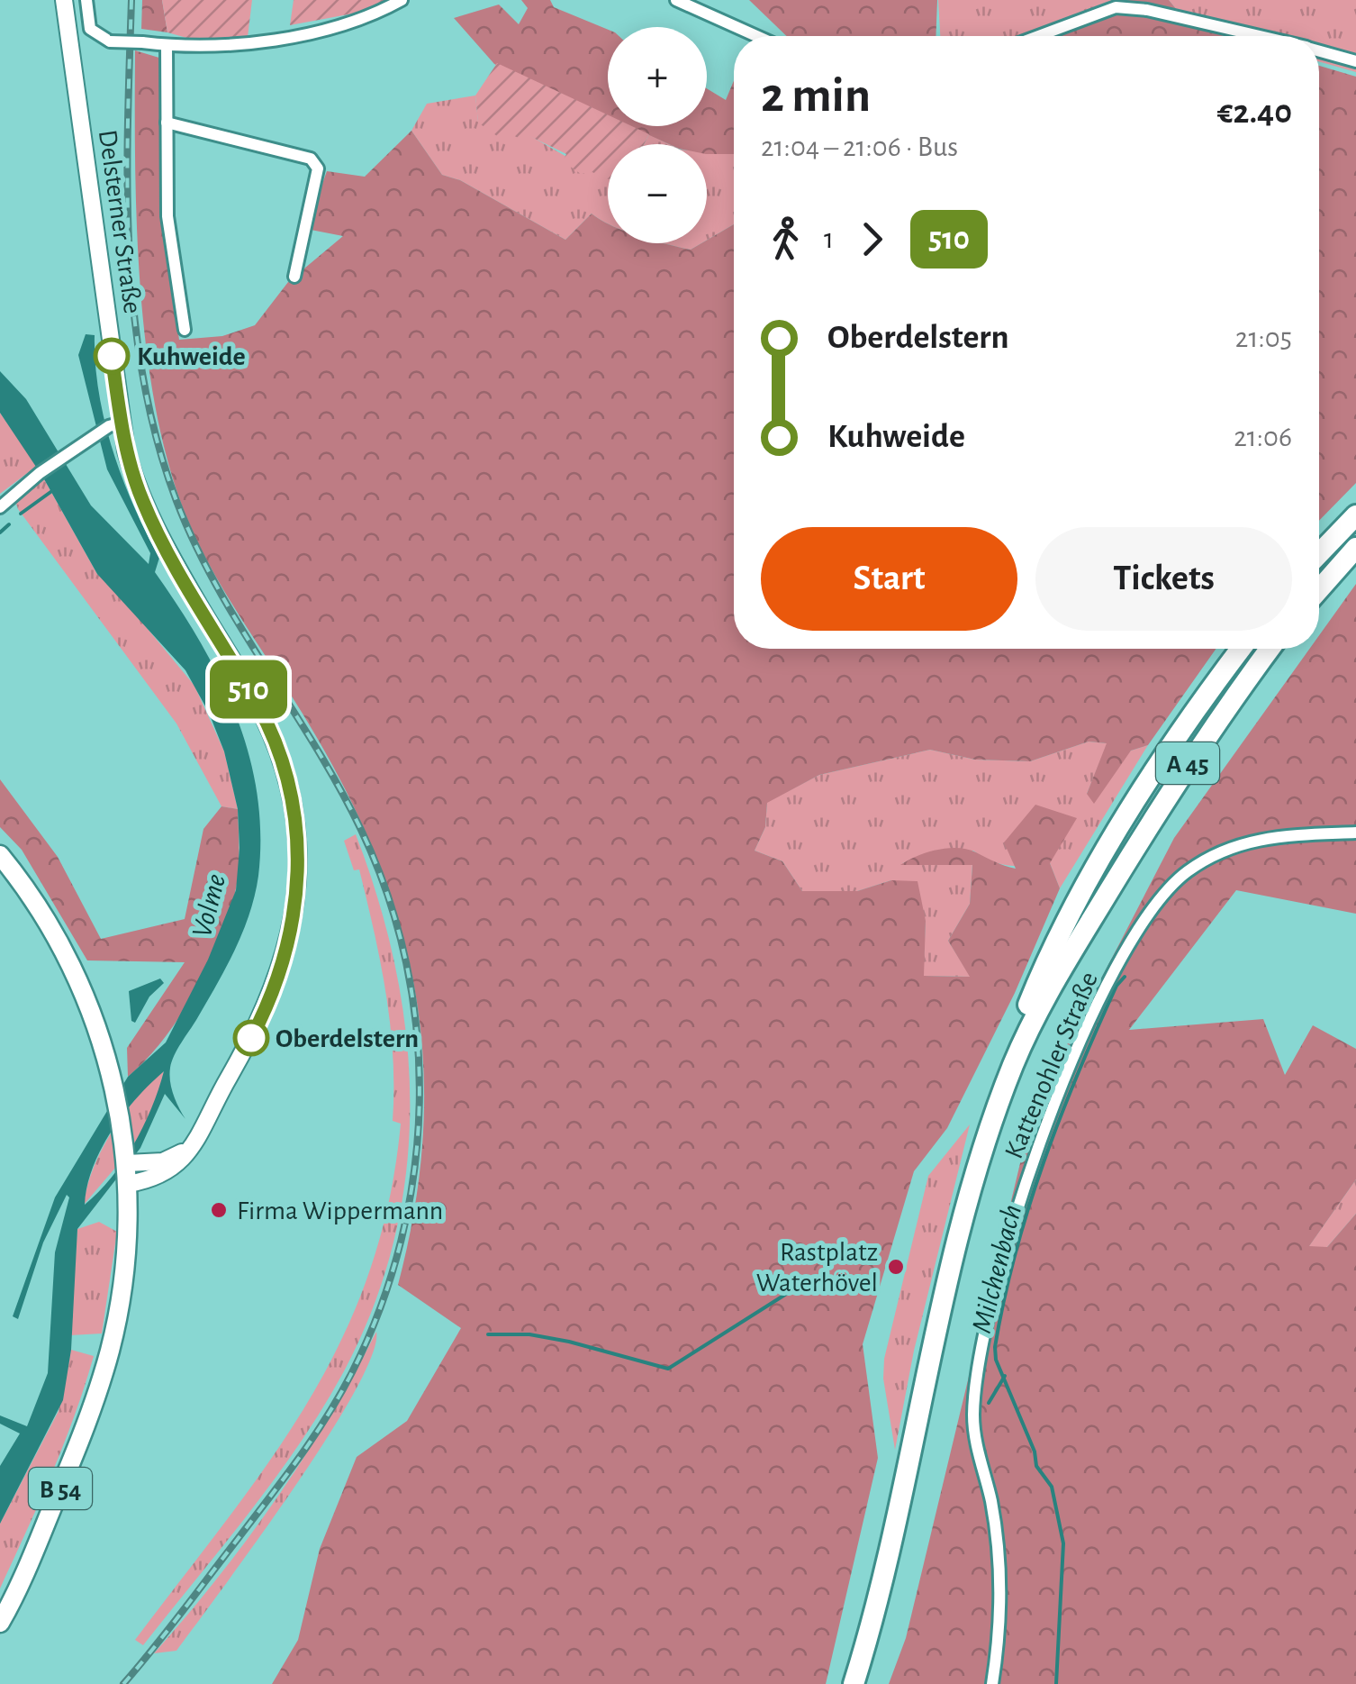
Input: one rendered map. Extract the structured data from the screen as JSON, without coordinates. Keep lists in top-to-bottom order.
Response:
{
  "streets": {
    "highway": ["A 45"],
    "main road": ["B 54"],
    "street": ["Delsterner Straße", "Kattenohler Straße"]
  },
  "crossings": [
    ["Delsterner Straße", "B 54"]
  ],
  "water": ["Volme", "Milchenbach"],
  "places": [
    "Kuhweide",
    "Oberdelstern",
    "Firma Wippermann",
    "Rastplatz Waterhövel"
  ],
  "lines": ["bus line 510"],
  "page": {
    "on_map": "510",
    "map_buttons": ["+", "−"],
    "heading": ["2 min", "21:04 – 21:06 · Bus", "€2.40"],
    "legs": ["1", "510"],
    "list": [
      {
        "name": "Oberdelstern",
        "value": "21:05"
      },
      {
        "name": "Kuhweide",
        "value": "21:06"
      }
    ],
    "buttons": ["Start", "Tickets"]
  }
}
